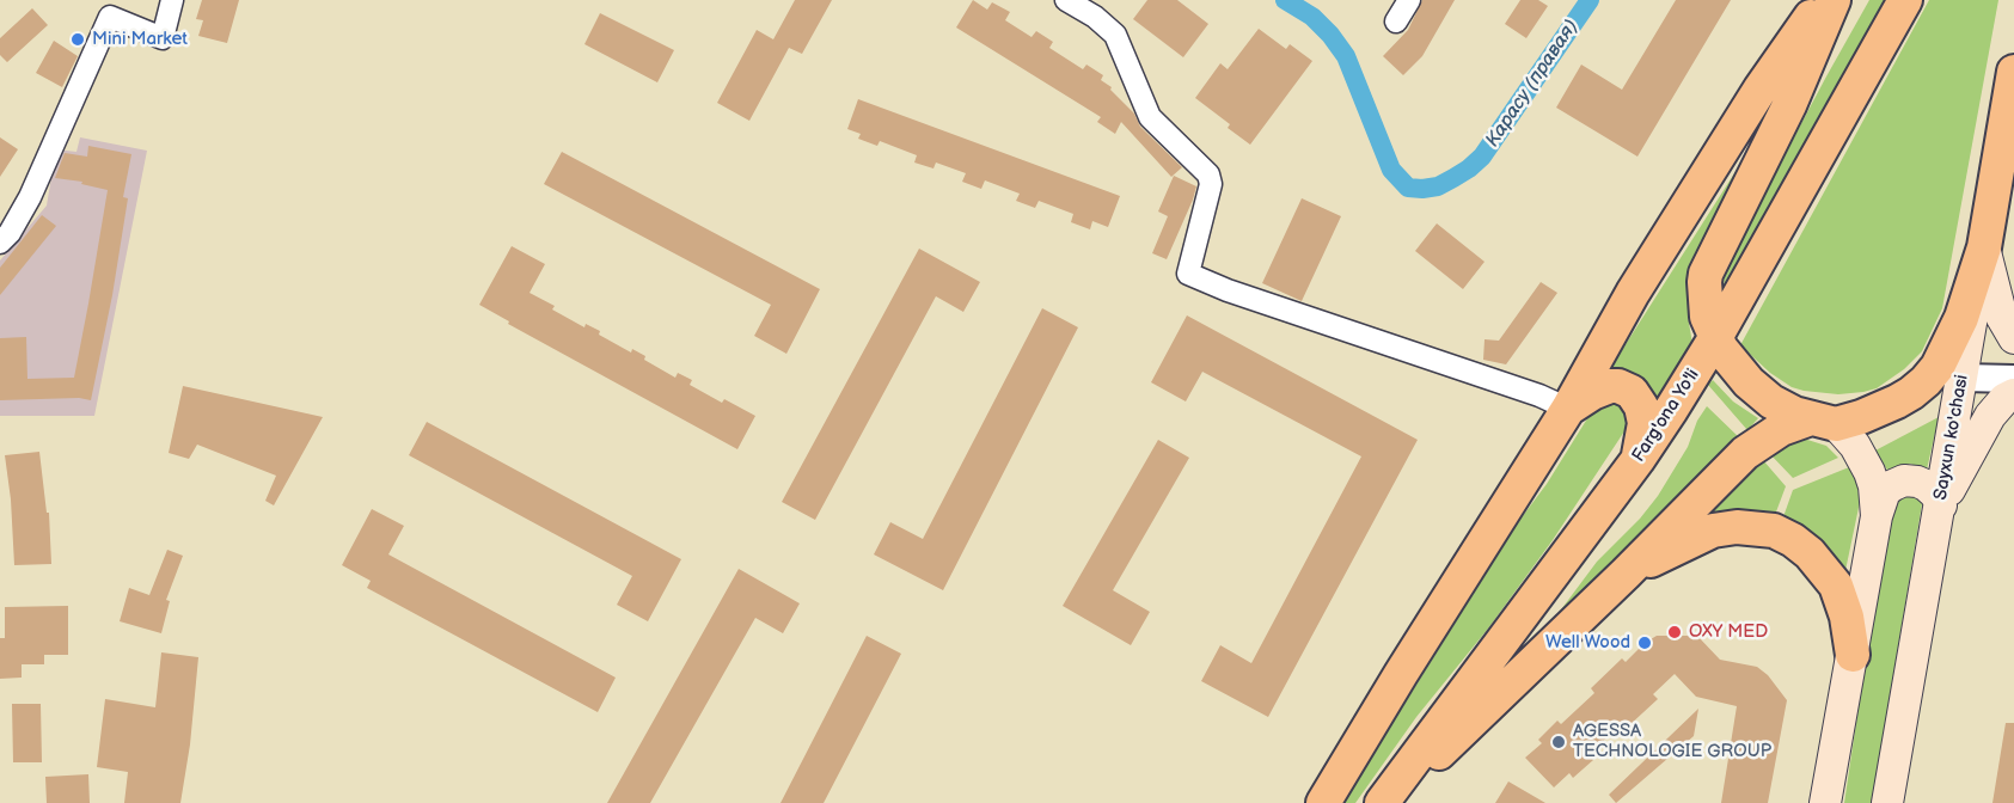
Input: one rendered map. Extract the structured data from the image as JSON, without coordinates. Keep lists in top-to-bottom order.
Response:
{
  "streets": {
    "main road": ["Farg'ona Yo'li", "Sayxun ko'chasi"]
  },
  "water": ["Карасу (правая)"],
  "places": [
    "Mini Market",
    "OXY MED",
    "Well Wood",
    "AGESSA TECHNOLOGIE GROUP"
  ]
}
